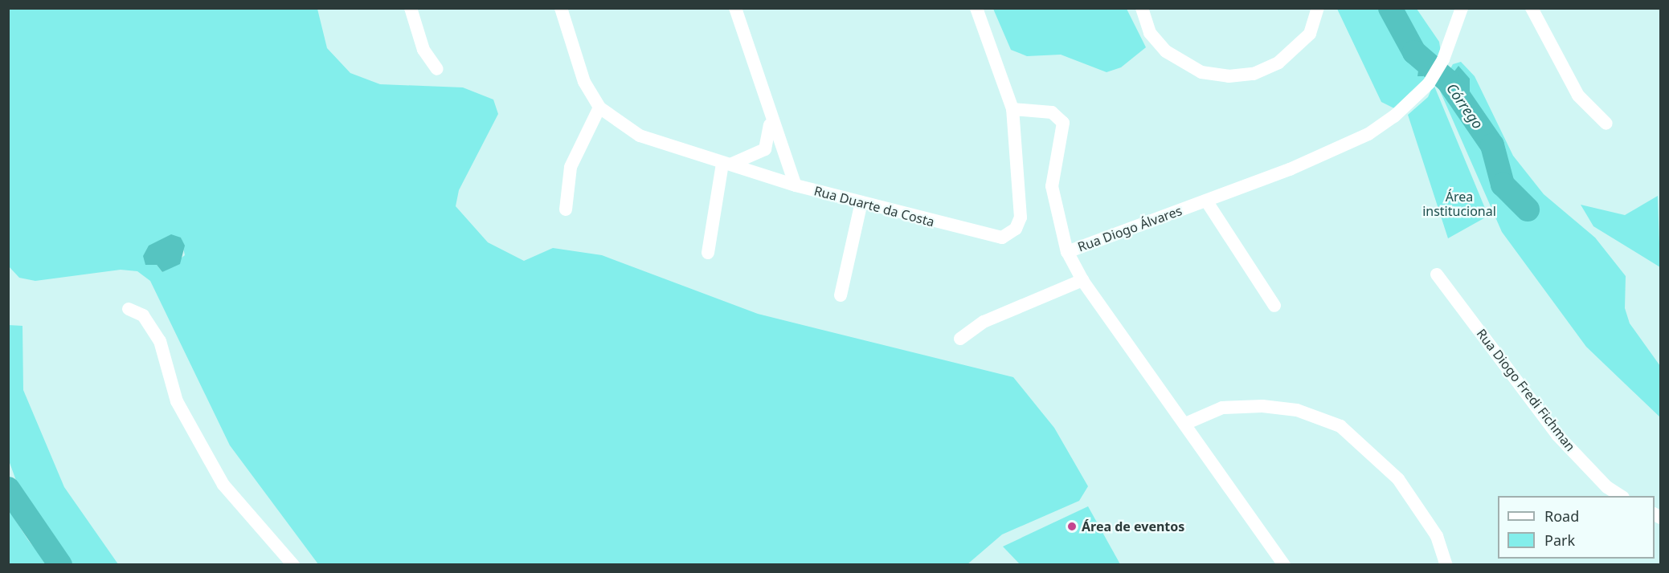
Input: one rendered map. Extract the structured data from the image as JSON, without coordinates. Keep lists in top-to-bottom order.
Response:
{
  "streets": {
    "street": ["Rua Duarte da Costa", "Rua Diogo Álvares", "Rua Diogo Fredi Fichman"]
  },
  "water": ["Córrego"],
  "parks": ["Área institucional"],
  "places": ["Área de eventos"],
  "legend": ["Road", "Park"]
}
